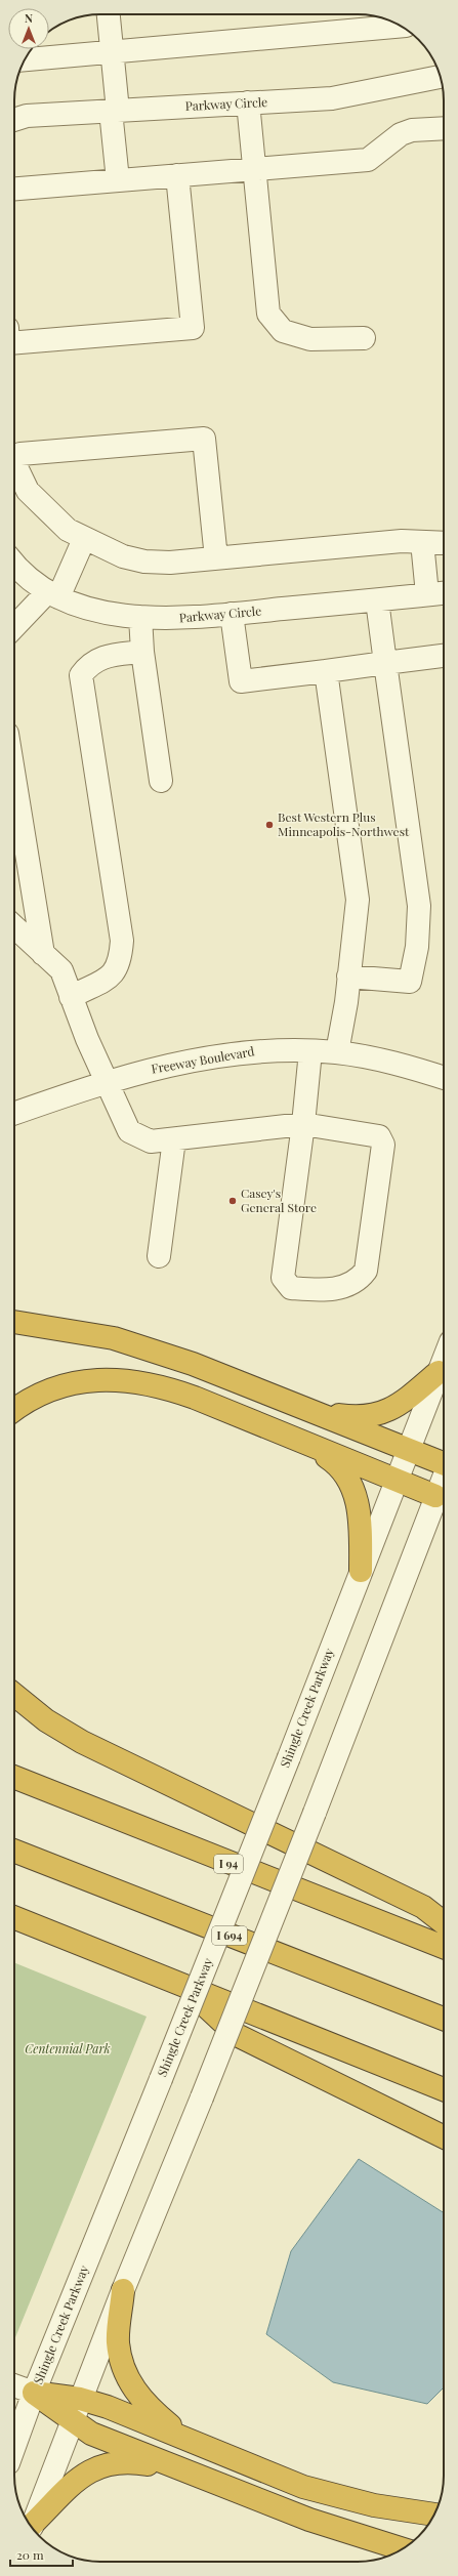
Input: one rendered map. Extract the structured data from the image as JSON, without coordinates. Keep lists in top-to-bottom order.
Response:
{
  "streets": {
    "highway": ["I 94", "I 694"],
    "street": ["Parkway Circle", "Freeway Boulevard", "Shingle Creek Parkway"]
  },
  "parks": ["Centennial Park"],
  "places": ["Best Western Plus Minneapolis-Northwest", "Casey's General Store"],
  "scale_bar": "20 m",
  "north": "top"
}
